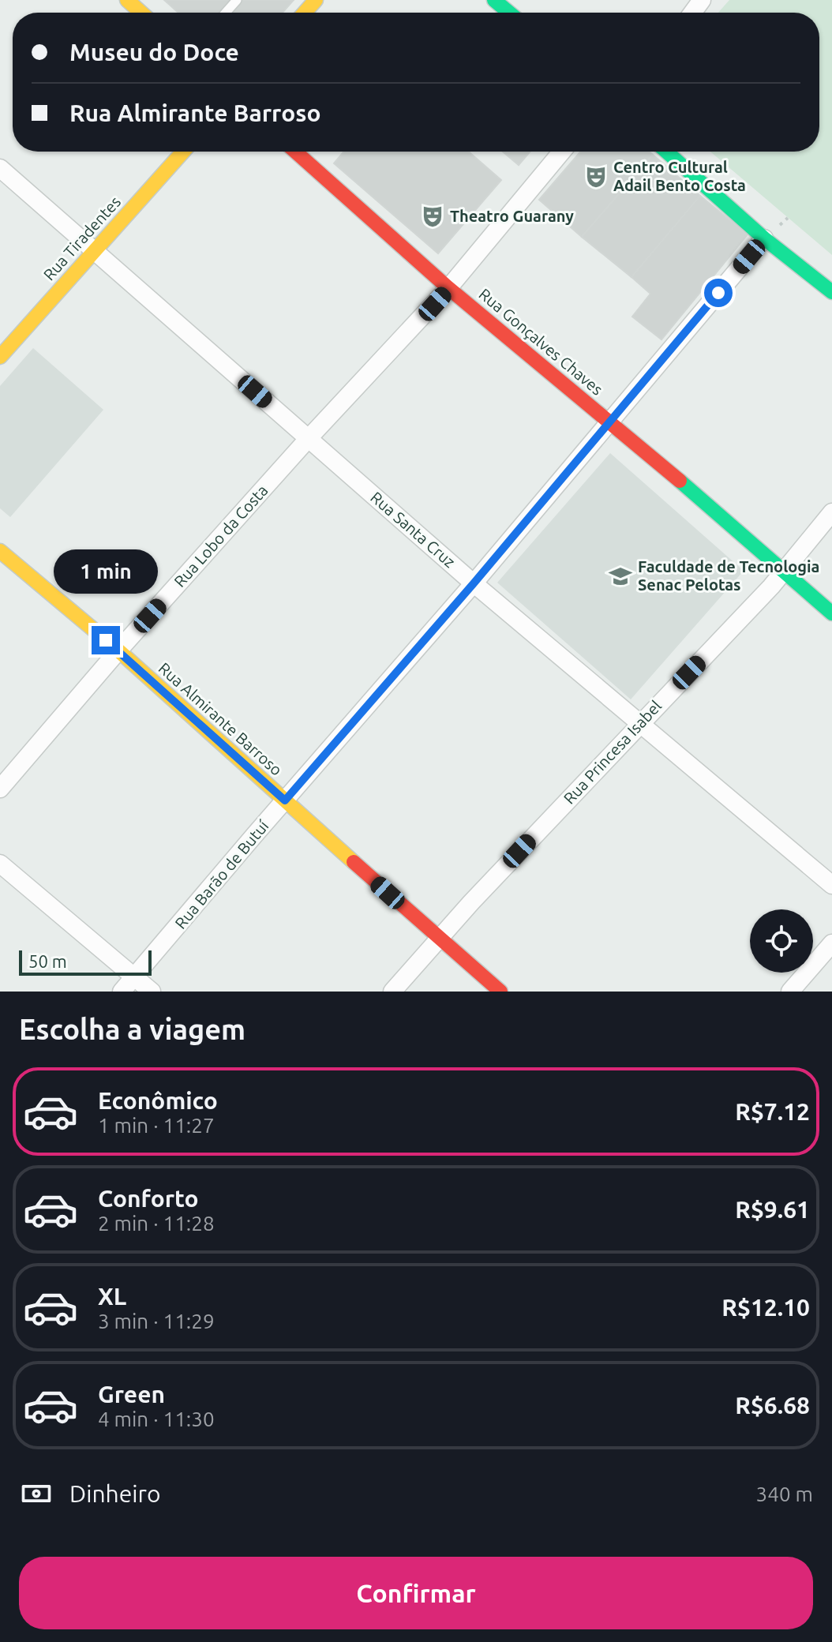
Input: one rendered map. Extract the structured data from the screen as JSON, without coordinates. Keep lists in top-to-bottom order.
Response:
{
  "streets": {
    "street": [
      "Rua Tiradentes",
      "Rua Gonçalves Chaves",
      "Rua Santa Cruz",
      "Rua Lobo da Costa",
      "Rua Almirante Barroso",
      "Rua Princesa Isabel",
      "Rua Barão de Butuí"
    ]
  },
  "crossings": [
    ["Rua Tiradentes", "Rua Santa Cruz"],
    ["Rua Gonçalves Chaves", "Rua Lobo da Costa"],
    ["Rua Gonçalves Chaves", "Rua Princesa Isabel"],
    ["Rua Gonçalves Chaves", "Rua Barão de Butuí"],
    ["Rua Santa Cruz", "Rua Lobo da Costa"],
    ["Rua Santa Cruz", "Rua Princesa Isabel"],
    ["Rua Santa Cruz", "Rua Barão de Butuí"],
    ["Rua Lobo da Costa", "Rua Almirante Barroso"],
    ["Rua Almirante Barroso", "Rua Princesa Isabel"],
    ["Rua Almirante Barroso", "Rua Barão de Butuí"]
  ],
  "places": {
    "theatre": ["Centro Cultural Adail Bento Costa", "Theatro Guarany"],
    "school or university": ["Faculdade de Tecnologia Senac Pelotas"]
  },
  "scale_bar": "50 m",
  "page": {
    "banner": ["Museu do Doce", "Rua Almirante Barroso"],
    "bubble": "1 min",
    "scale": "50 m",
    "heading": "Escolha a viagem",
    "list": [
      {
        "name": "Econômico",
        "note": "1 min · 11:27",
        "value": "R$7.12"
      },
      {
        "name": "Conforto",
        "note": "2 min · 11:28",
        "value": "R$9.61"
      },
      {
        "name": "XL",
        "note": "3 min · 11:29",
        "value": "R$12.10"
      },
      {
        "name": "Green",
        "note": "4 min · 11:30",
        "value": "R$6.68"
      }
    ],
    "pay": ["Dinheiro", "340 m"],
    "buttons": "Confirmar"
  }
}
